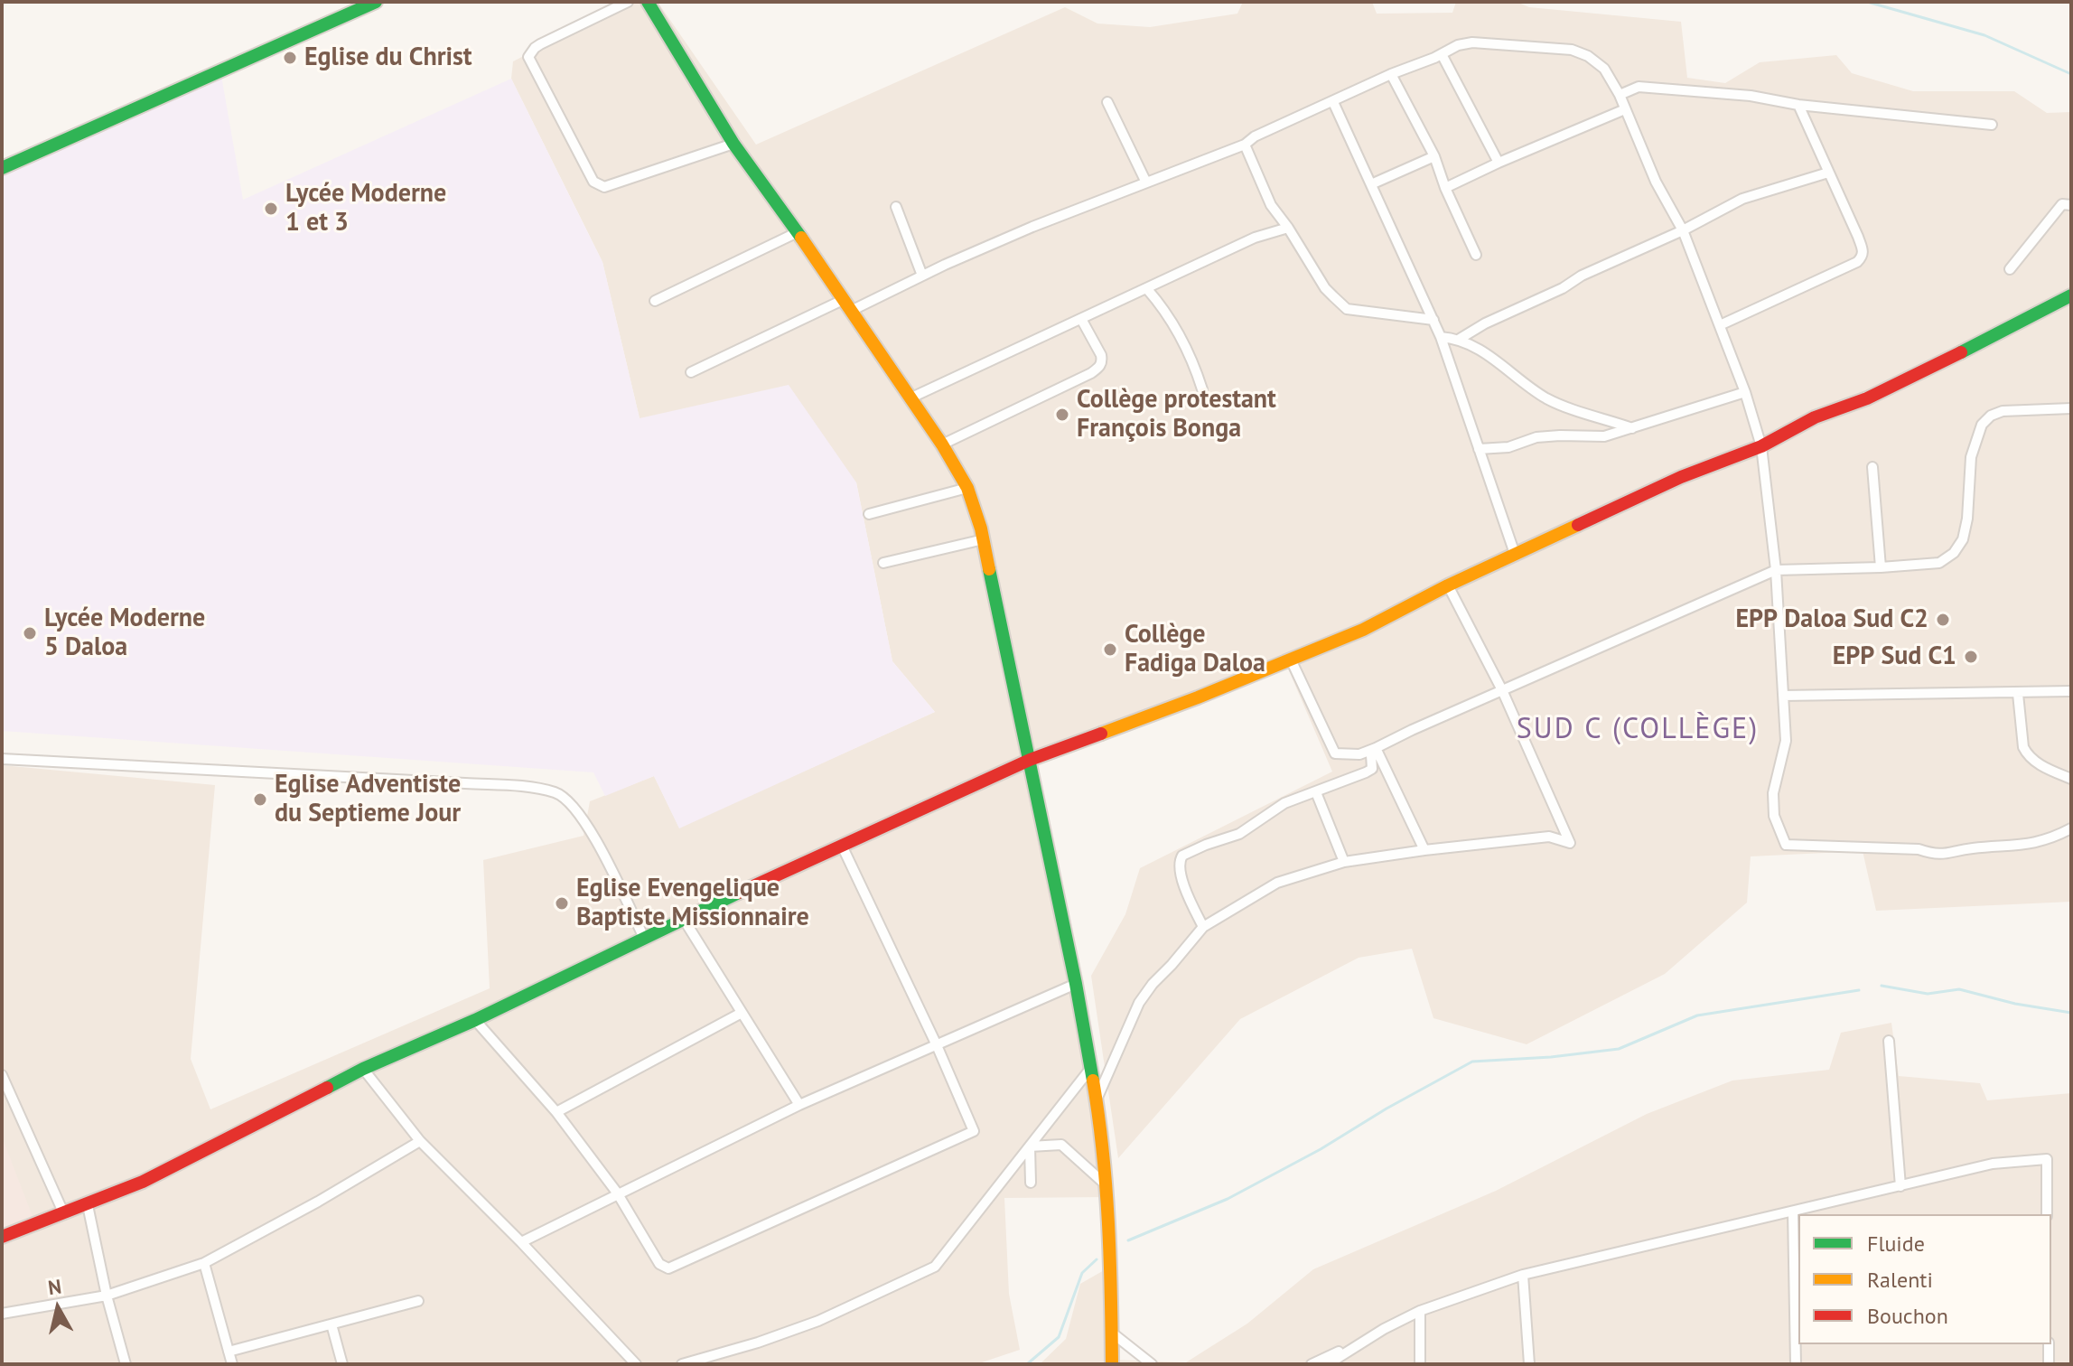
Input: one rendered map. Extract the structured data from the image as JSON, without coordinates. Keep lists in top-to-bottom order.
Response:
{
  "districts": ["SUD C (COLLÈGE)"],
  "places": [
    "Eglise du Christ",
    "Lycée Moderne 1 et 3",
    "Collège protestant François Bonga",
    "EPP Daloa Sud C2",
    "Lycée Moderne 5 Daloa",
    "Collège Fadiga Daloa",
    "EPP Sud C1",
    "Eglise Adventiste du Septieme Jour",
    "Eglise Evengelique Baptiste Missionnaire"
  ],
  "legend": ["Fluide", "Ralenti", "Bouchon"],
  "north": "top"
}
